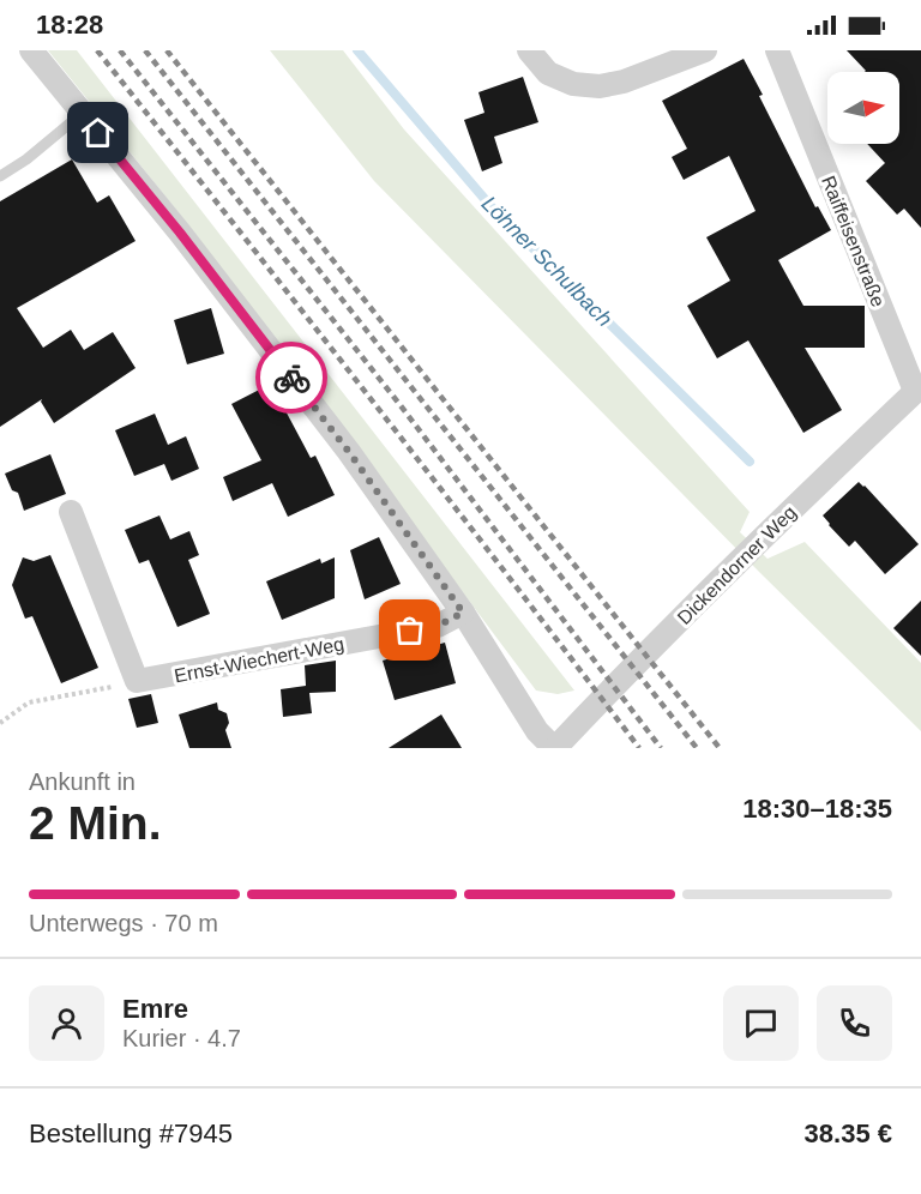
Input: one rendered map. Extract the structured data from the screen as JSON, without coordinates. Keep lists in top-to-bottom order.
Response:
{
  "streets": {
    "street": ["Raiffeisenstraße", "Dickendorner Weg", "Ernst-Wiechert-Weg"]
  },
  "crossings": [
    ["Raiffeisenstraße", "Dickendorner Weg"]
  ],
  "water": ["Löhner Schulbach"],
  "north": "right",
  "page": {
    "status": "18:28",
    "heading": ["2 Min.", "Ankunft in", "18:30–18:35"],
    "panel": [
      "Emre",
      "Kurier · 4.7",
      "Bestellung #7945",
      "38.35 €"
    ],
    "bar": "Unterwegs · 70 m"
  }
}
